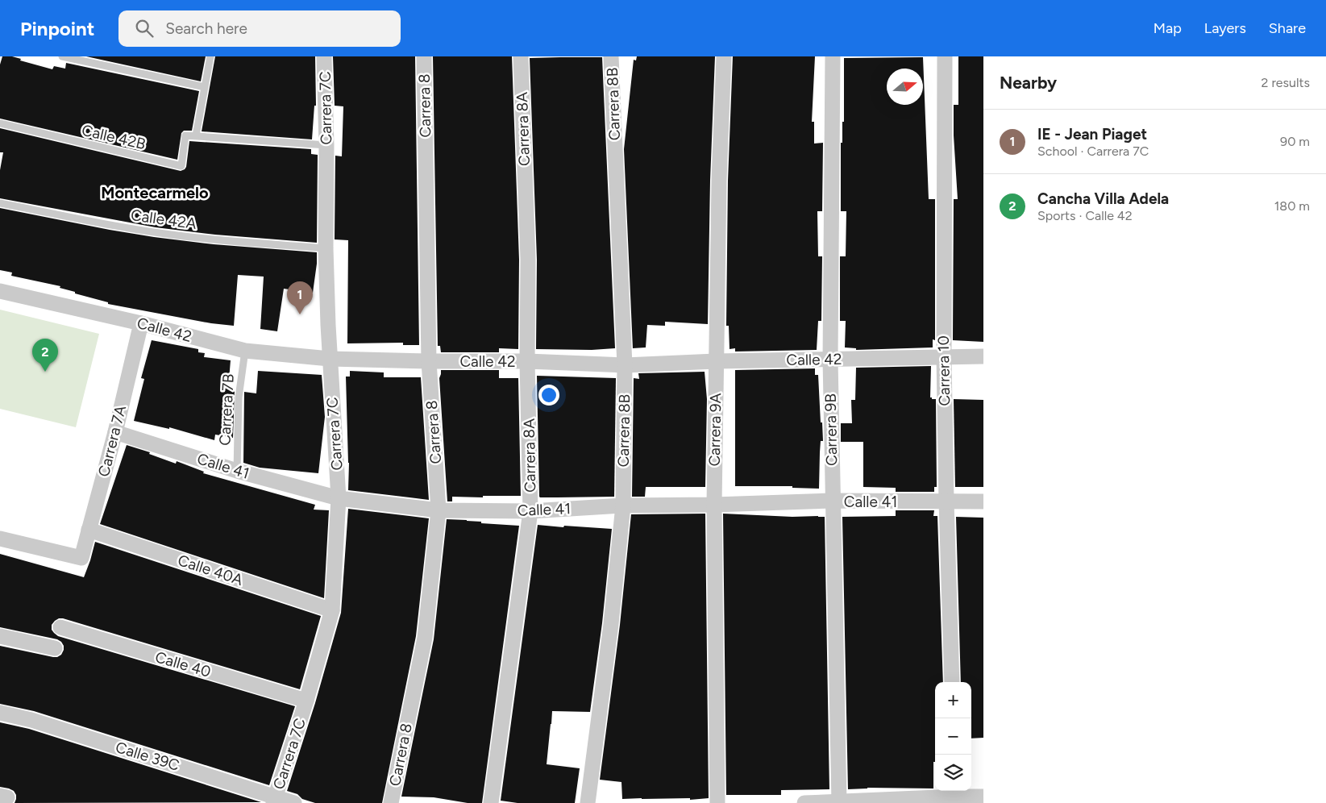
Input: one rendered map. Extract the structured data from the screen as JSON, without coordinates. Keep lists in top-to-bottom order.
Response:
{
  "streets": {
    "street": [
      "Carrera 8B",
      "Carrera 8",
      "Carrera 7C",
      "Carrera 8A",
      "Calle 42",
      "Carrera 10",
      "Carrera 9A",
      "Carrera 9B",
      "Carrera 7A",
      "Calle 41",
      "Calle 40A",
      "Calle 40",
      "Calle 39C"
    ],
    "lane": ["Calle 42B", "Calle 42A", "Carrera 7B"]
  },
  "crossings": [
    ["Carrera 8B", "Calle 42"],
    ["Carrera 8B", "Calle 41"],
    ["Carrera 8", "Calle 42"],
    ["Carrera 8", "Calle 41"],
    ["Carrera 7C", "Calle 42A"],
    ["Carrera 7C", "Calle 42"],
    ["Carrera 7C", "Calle 41"],
    ["Carrera 7C", "Calle 40A"],
    ["Carrera 7C", "Calle 40"],
    ["Carrera 7C", "Calle 39C"],
    ["Carrera 8A", "Calle 42"],
    ["Carrera 8A", "Calle 41"],
    ["Calle 42", "Carrera 10"],
    ["Calle 42", "Carrera 7B"],
    ["Calle 42", "Carrera 9A"],
    ["Calle 42", "Carrera 9B"],
    ["Calle 42", "Carrera 7A"],
    ["Carrera 10", "Calle 41"],
    ["Carrera 7B", "Calle 41"],
    ["Carrera 9A", "Calle 41"],
    ["Carrera 9B", "Calle 41"],
    ["Carrera 7A", "Calle 41"],
    ["Carrera 7A", "Calle 40A"]
  ],
  "districts": ["Montecarmelo"],
  "north": "right",
  "page": {
    "header": "Pinpoint",
    "search": "Search here",
    "nav": ["Map", "Layers", "Share"],
    "heading": ["Nearby", "2 results"],
    "list": [
      {
        "mark": "1",
        "name": "IE - Jean Piaget",
        "note": "School · Carrera 7C",
        "value": "90 m"
      },
      {
        "mark": "2",
        "name": "Cancha Villa Adela",
        "note": "Sports · Calle 42",
        "value": "180 m"
      }
    ],
    "pins": ["1", "2"],
    "map_buttons": ["+", "−"]
  }
}
